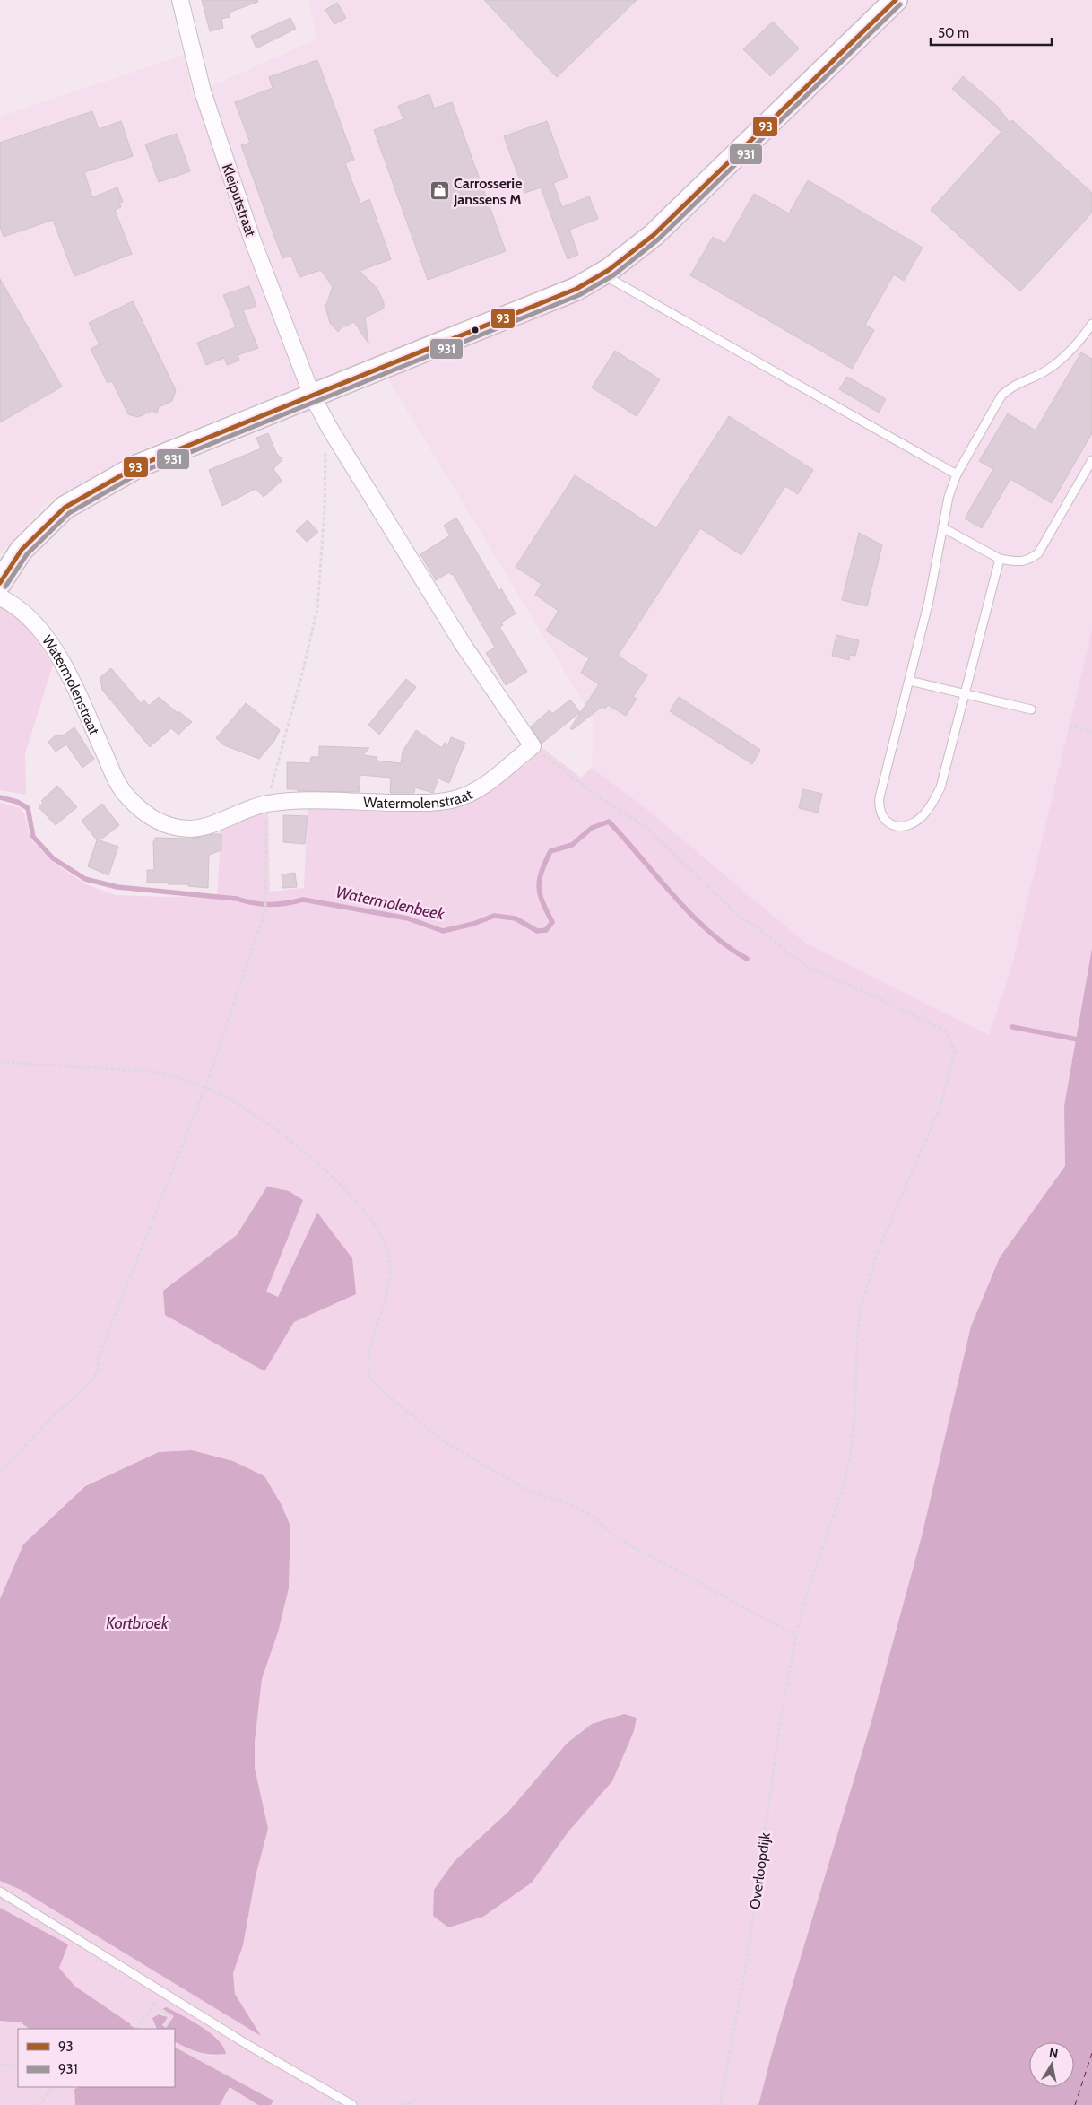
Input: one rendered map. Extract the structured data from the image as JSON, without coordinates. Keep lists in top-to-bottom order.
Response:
{
  "streets": {
    "street": ["Kleiputstraat", "Watermolenstraat"],
    "path": ["Overloopdijk"]
  },
  "crossings": [
    ["Watermolenstraat", "Overloopdijk"]
  ],
  "water": ["Watermolenbeek", "Kortbroek"],
  "places": {
    "shop": ["Carrosserie Janssens M"]
  },
  "lines": ["transit line 93", "transit line 931"],
  "legend": ["93", "931"],
  "scale_bar": "50 m",
  "north": "top"
}
